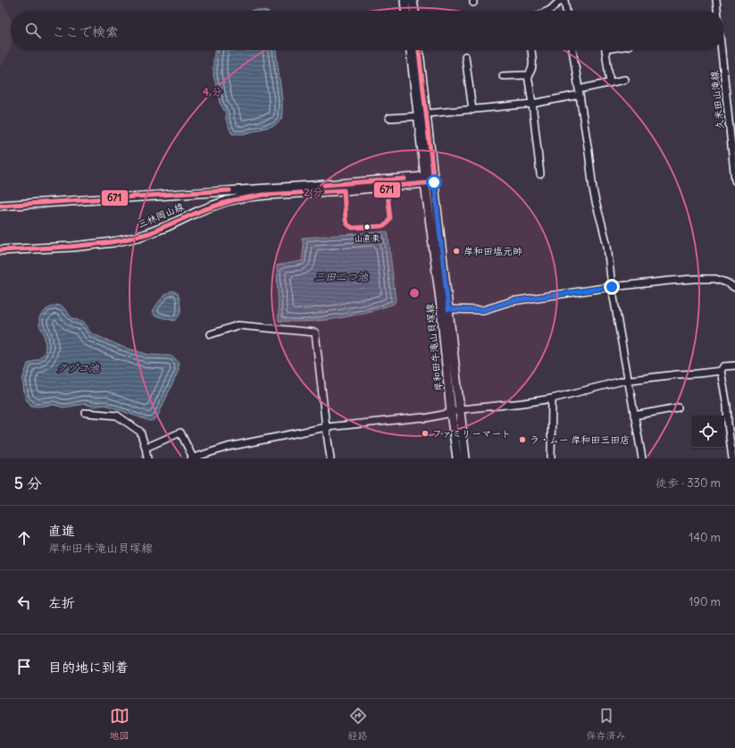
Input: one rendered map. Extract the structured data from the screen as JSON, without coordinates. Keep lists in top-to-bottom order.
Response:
{
  "streets": {
    "main road": ["三林岡山線", "岸和田牛滝山貝塚線"],
    "street": ["久米田山滝線"]
  },
  "crossings": [
    ["三林岡山線", "岸和田牛滝山貝塚線"]
  ],
  "water": ["三田二つ池", "クヅコ池"],
  "places": [
    "山直東",
    "岸和田塩元帥",
    "ファミリーマート",
    "ラ・ムー 岸和田三田店"
  ],
  "lines": ["transit line 671"],
  "page": {
    "search": "ここで検索",
    "heading": ["5 分", "徒歩 · 330 m"],
    "list": [
      ["直進", "岸和田牛滝山貝塚線", "140 m"],
      ["左折", "190 m"],
      "目的地に到着"
    ],
    "nav": ["地図", "経路", "保存済み"]
  },
  "rings": ["4 分", "2 分"]
}
